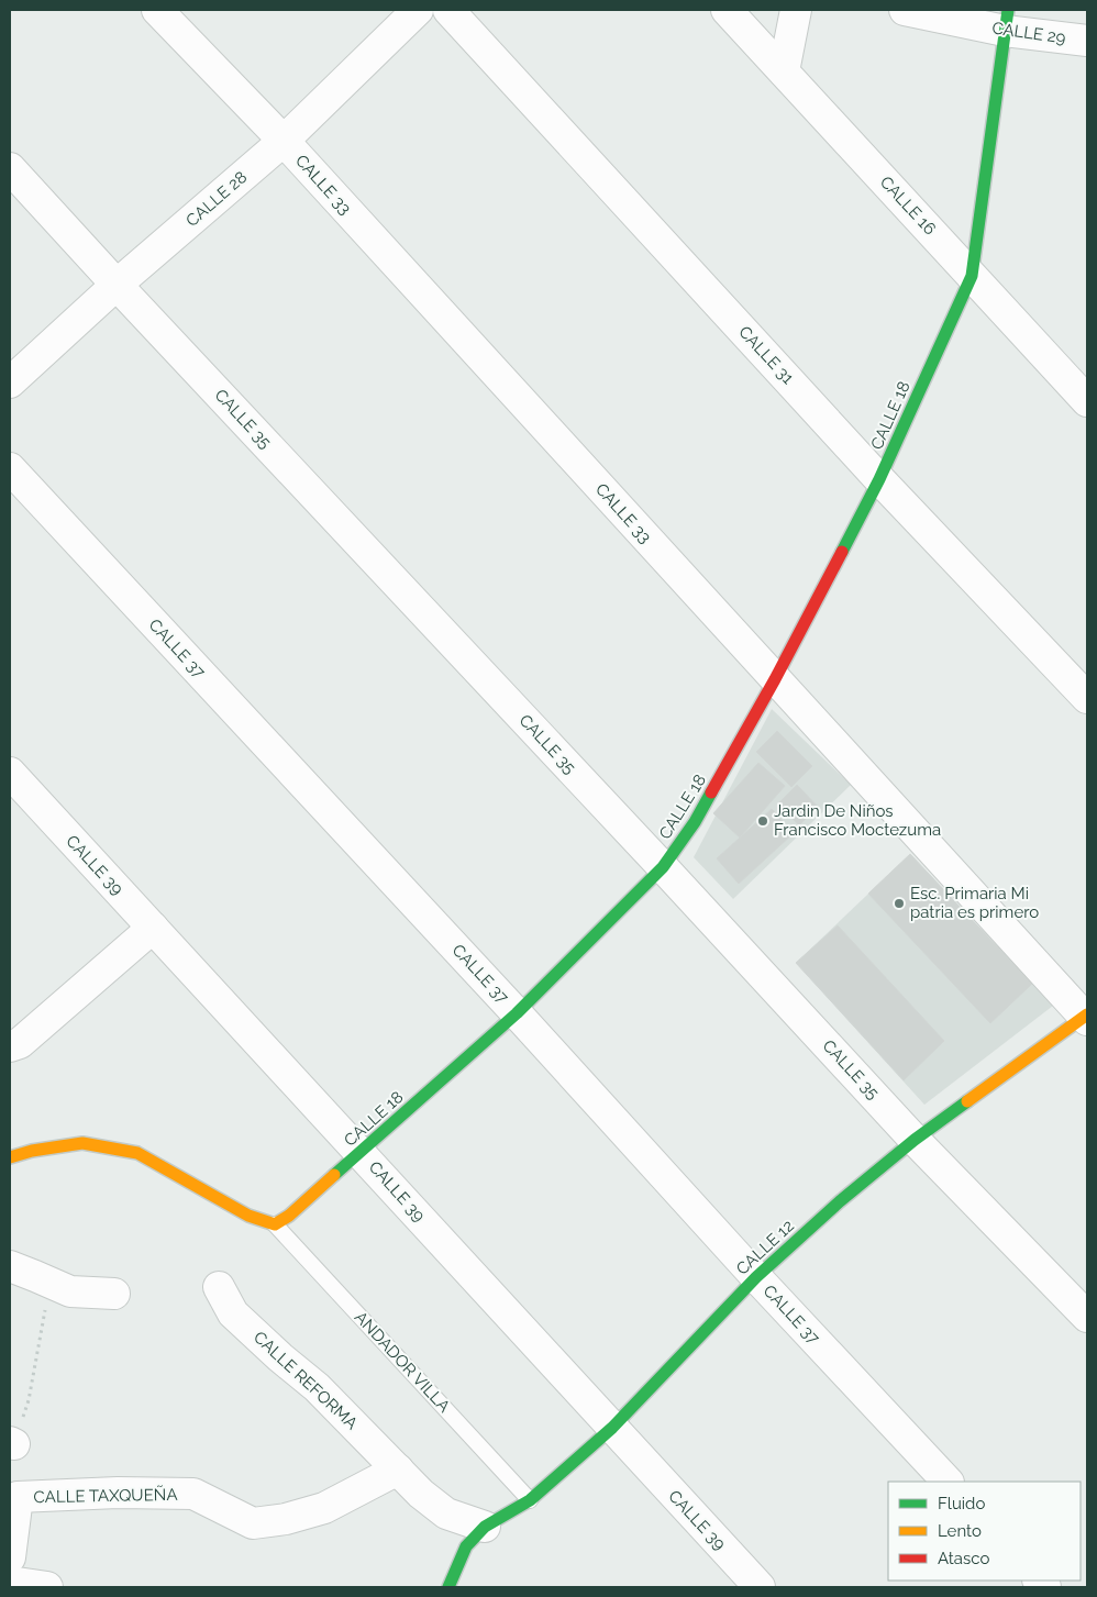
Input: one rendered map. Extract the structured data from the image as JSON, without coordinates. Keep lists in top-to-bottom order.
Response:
{
  "streets": {
    "street": [
      "CALLE 29",
      "CALLE 33",
      "CALLE 28",
      "CALLE 16",
      "CALLE 31",
      "CALLE 18",
      "CALLE 35",
      "CALLE 37",
      "CALLE 39",
      "CALLE 12",
      "CALLE REFORMA",
      "CALLE TAXQUEÑA"
    ],
    "lane": ["ANDADOR VILLA"]
  },
  "crossings": [
    ["CALLE 29", "CALLE 18"],
    ["CALLE 33", "CALLE 28"],
    ["CALLE 33", "CALLE 18"],
    ["CALLE 33", "CALLE 12"],
    ["CALLE 28", "CALLE 35"],
    ["CALLE 16", "CALLE 18"],
    ["CALLE 31", "CALLE 18"],
    ["CALLE 18", "CALLE 35"],
    ["CALLE 18", "CALLE 37"],
    ["CALLE 18", "CALLE 39"],
    ["CALLE 18", "ANDADOR VILLA"],
    ["CALLE 35", "CALLE 12"],
    ["CALLE 37", "CALLE 12"],
    ["CALLE 39", "CALLE 12"],
    ["CALLE 12", "ANDADOR VILLA"],
    ["CALLE 12", "CALLE REFORMA"],
    ["CALLE REFORMA", "CALLE TAXQUEÑA"]
  ],
  "places": ["Jardin De Niños Francisco Moctezuma", "Esc. Primaria Mi patria es primero"],
  "legend": ["Fluido", "Lento", "Atasco"]
}
